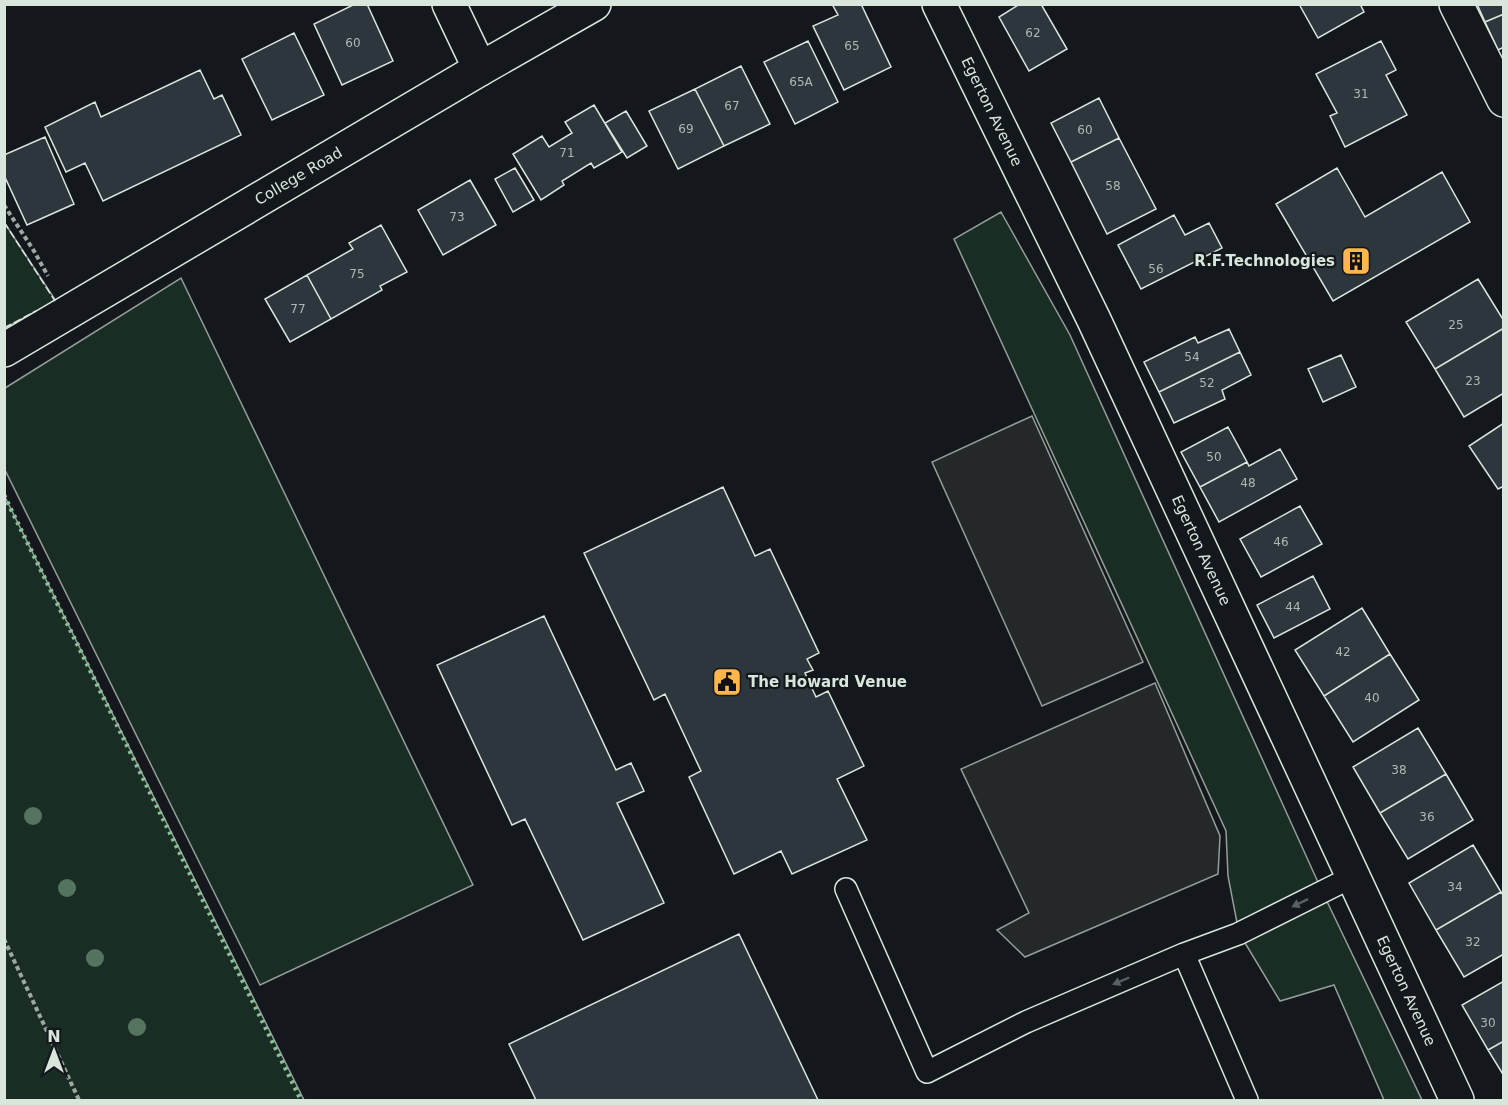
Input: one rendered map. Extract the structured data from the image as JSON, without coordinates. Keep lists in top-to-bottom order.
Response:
{
  "streets": {
    "street": ["Egerton Avenue", "College Road"]
  },
  "places": {
    "building": ["R.F.Technologies"],
    "public building": ["The Howard Venue"]
  },
  "house_numbers": [
    "62",
    "60",
    "65",
    "65A",
    "31",
    "67",
    "69",
    "60",
    "71",
    "58",
    "73",
    "56",
    "75",
    "77",
    "25",
    "54",
    "23",
    "52",
    "50",
    "48",
    "46",
    "44",
    "42",
    "40",
    "38",
    "36",
    "34",
    "32",
    "30"
  ],
  "north": "top"
}
